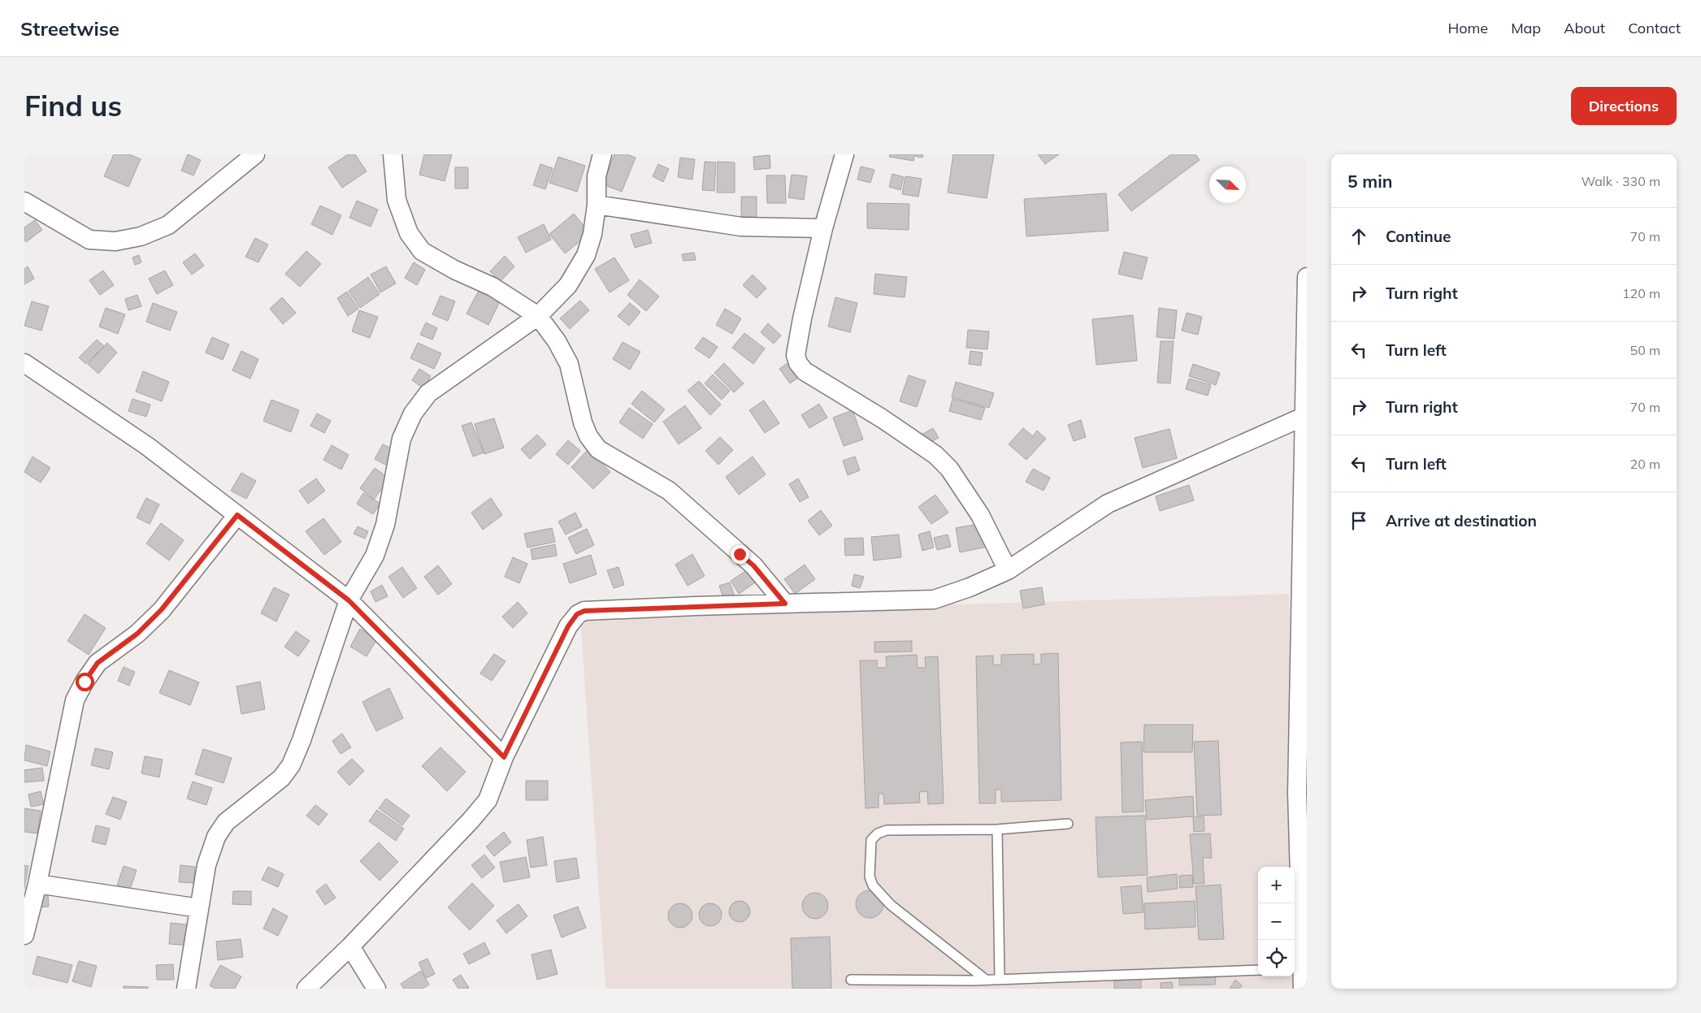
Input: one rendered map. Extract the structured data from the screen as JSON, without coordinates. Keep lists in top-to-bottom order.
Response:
{
  "north": "bottom right",
  "page": {
    "header": "Streetwise",
    "nav": [
      "Home",
      "Map",
      "About",
      "Contact"
    ],
    "buttons": "Directions",
    "title": "Find us",
    "heading": ["5 min", "Walk · 330 m"],
    "list": [
      ["Continue", "70 m"],
      ["Turn right", "120 m"],
      ["Turn left", "50 m"],
      ["Turn right", "70 m"],
      ["Turn left", "20 m"],
      "Arrive at destination"
    ],
    "map_buttons": ["+", "−"]
  }
}
